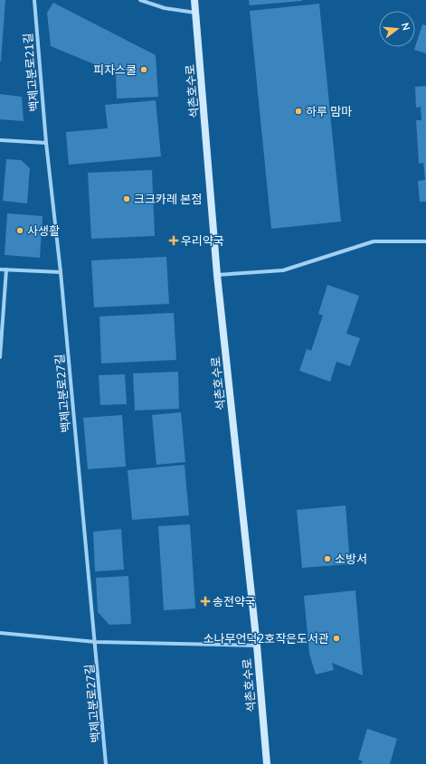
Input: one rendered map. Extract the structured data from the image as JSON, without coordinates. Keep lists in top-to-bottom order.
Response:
{
  "streets": {
    "street": ["백제고분로21길", "석촌호수로", "백제고분로27길"]
  },
  "crossings": [
    ["백제고분로21길", "백제고분로27길"]
  ],
  "places": {
    "other": [
      "피자스쿨",
      "하루 맘마",
      "크크카레 본점",
      "사생활",
      "소방서",
      "소나무언덕2호작은도서관"
    ],
    "health": ["우리약국", "송전약국"]
  },
  "north": "right"
}
